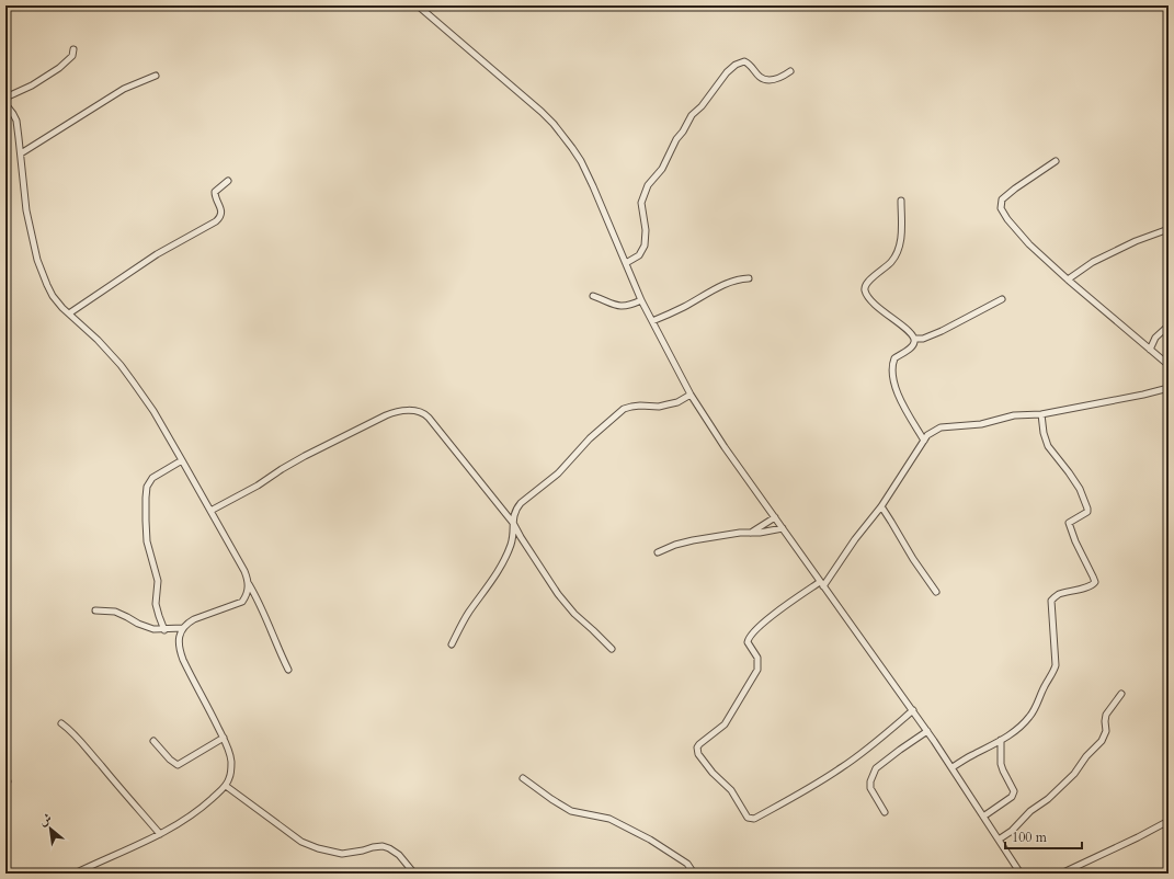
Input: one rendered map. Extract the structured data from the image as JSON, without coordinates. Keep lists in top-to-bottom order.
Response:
{
  "scale_bar": "100 m",
  "north": "top left"
}
